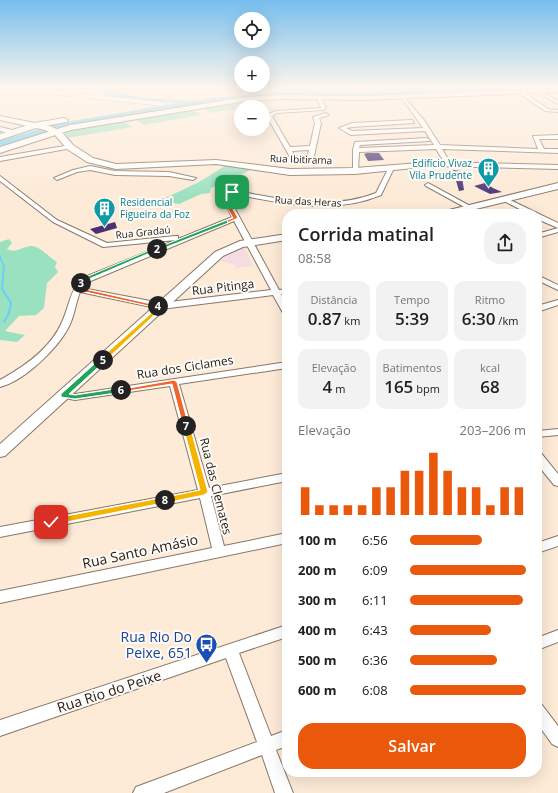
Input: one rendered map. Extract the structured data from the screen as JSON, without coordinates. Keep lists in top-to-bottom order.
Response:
{
  "streets": {
    "main road": ["Rua Ibitirama"],
    "street": [
      "Rua das Heras",
      "Rua Gradaú",
      "Rua Pitinga",
      "Rua dos Ciclames",
      "Rua das Clemates",
      "Rua Santo Amásio",
      "Rua Rio do Peixe"
    ]
  },
  "crossings": [
    ["Rua Ibitirama", "Rua das Heras"],
    ["Rua das Heras", "Rua Pitinga"],
    ["Rua dos Ciclames", "Rua das Clemates"],
    ["Rua das Clemates", "Rua Santo Amásio"]
  ],
  "places": {
    "building": ["Edifício Vivaz Vila Prudente", "Residencial Figueira da Foz"],
    "bus stop": ["Rua Rio Do Peixe, 651"]
  },
  "page": {
    "map_buttons": ["+", "−"],
    "heading": ["Corrida matinal", "08:58"],
    "pins": [
      "2",
      "3",
      "4",
      "5",
      "6",
      "7",
      "8"
    ],
    "stats": [
      ["Distância", "0.87 km"],
      ["Tempo", "5:39"],
      ["Ritmo", "6:30 /km"],
      ["Elevação", "4 m"],
      ["Batimentos", "165 bpm"],
      ["kcal", "68"]
    ],
    "chart": ["Elevação", "203–206 m"],
    "list": [
      {
        "name": "100 m",
        "note": "6:56"
      },
      {
        "name": "200 m",
        "note": "6:09"
      },
      {
        "name": "300 m",
        "note": "6:11"
      },
      {
        "name": "400 m",
        "note": "6:43"
      },
      {
        "name": "500 m",
        "note": "6:36"
      },
      {
        "name": "600 m",
        "note": "6:08"
      }
    ],
    "buttons": "Salvar"
  }
}
